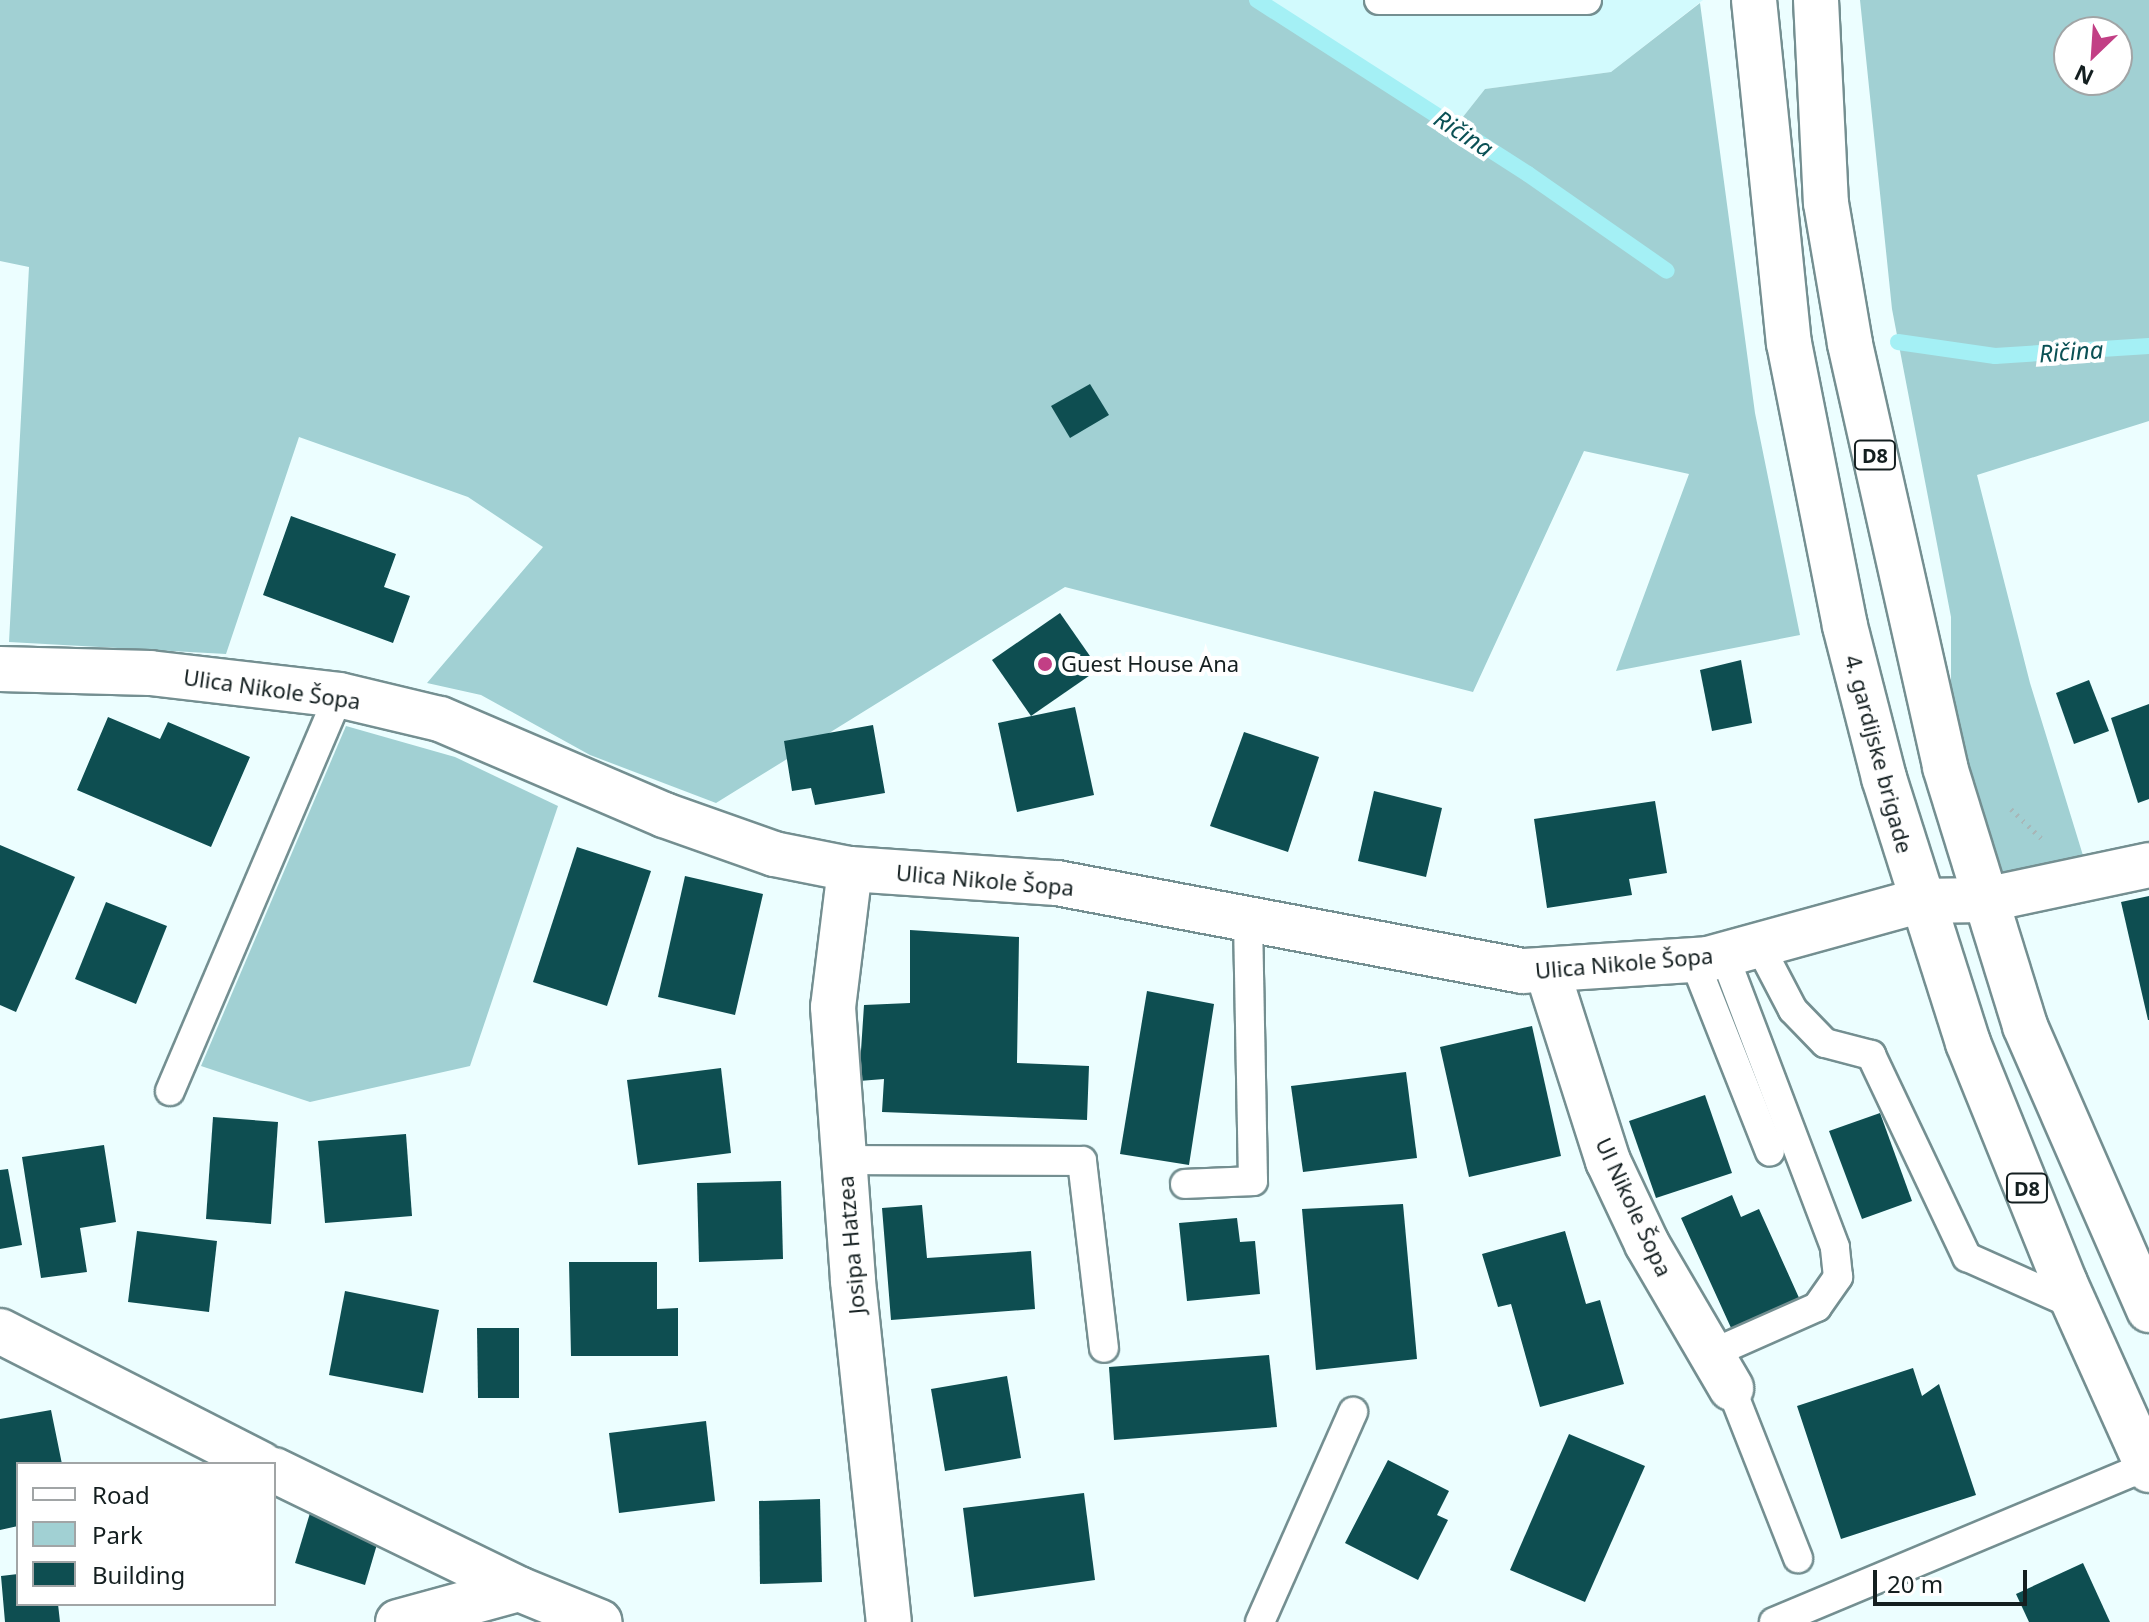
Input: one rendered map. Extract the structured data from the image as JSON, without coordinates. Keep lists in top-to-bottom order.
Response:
{
  "streets": {
    "street": [
      "D8",
      "Ulica Nikole Šopa",
      "4. gardijske brigade",
      "Ul Nikole Šopa",
      "Josipa Hatzea"
    ]
  },
  "crossings": [
    ["D8", "Ulica Nikole Šopa"],
    ["Ulica Nikole Šopa", "4. gardijske brigade"],
    ["Ulica Nikole Šopa", "Ul Nikole Šopa"],
    ["Ulica Nikole Šopa", "Josipa Hatzea"]
  ],
  "water": ["Ričina"],
  "places": ["Guest House Ana"],
  "legend": ["Road", "Park", "Building"],
  "scale_bar": "20 m",
  "north": "bottom left"
}
